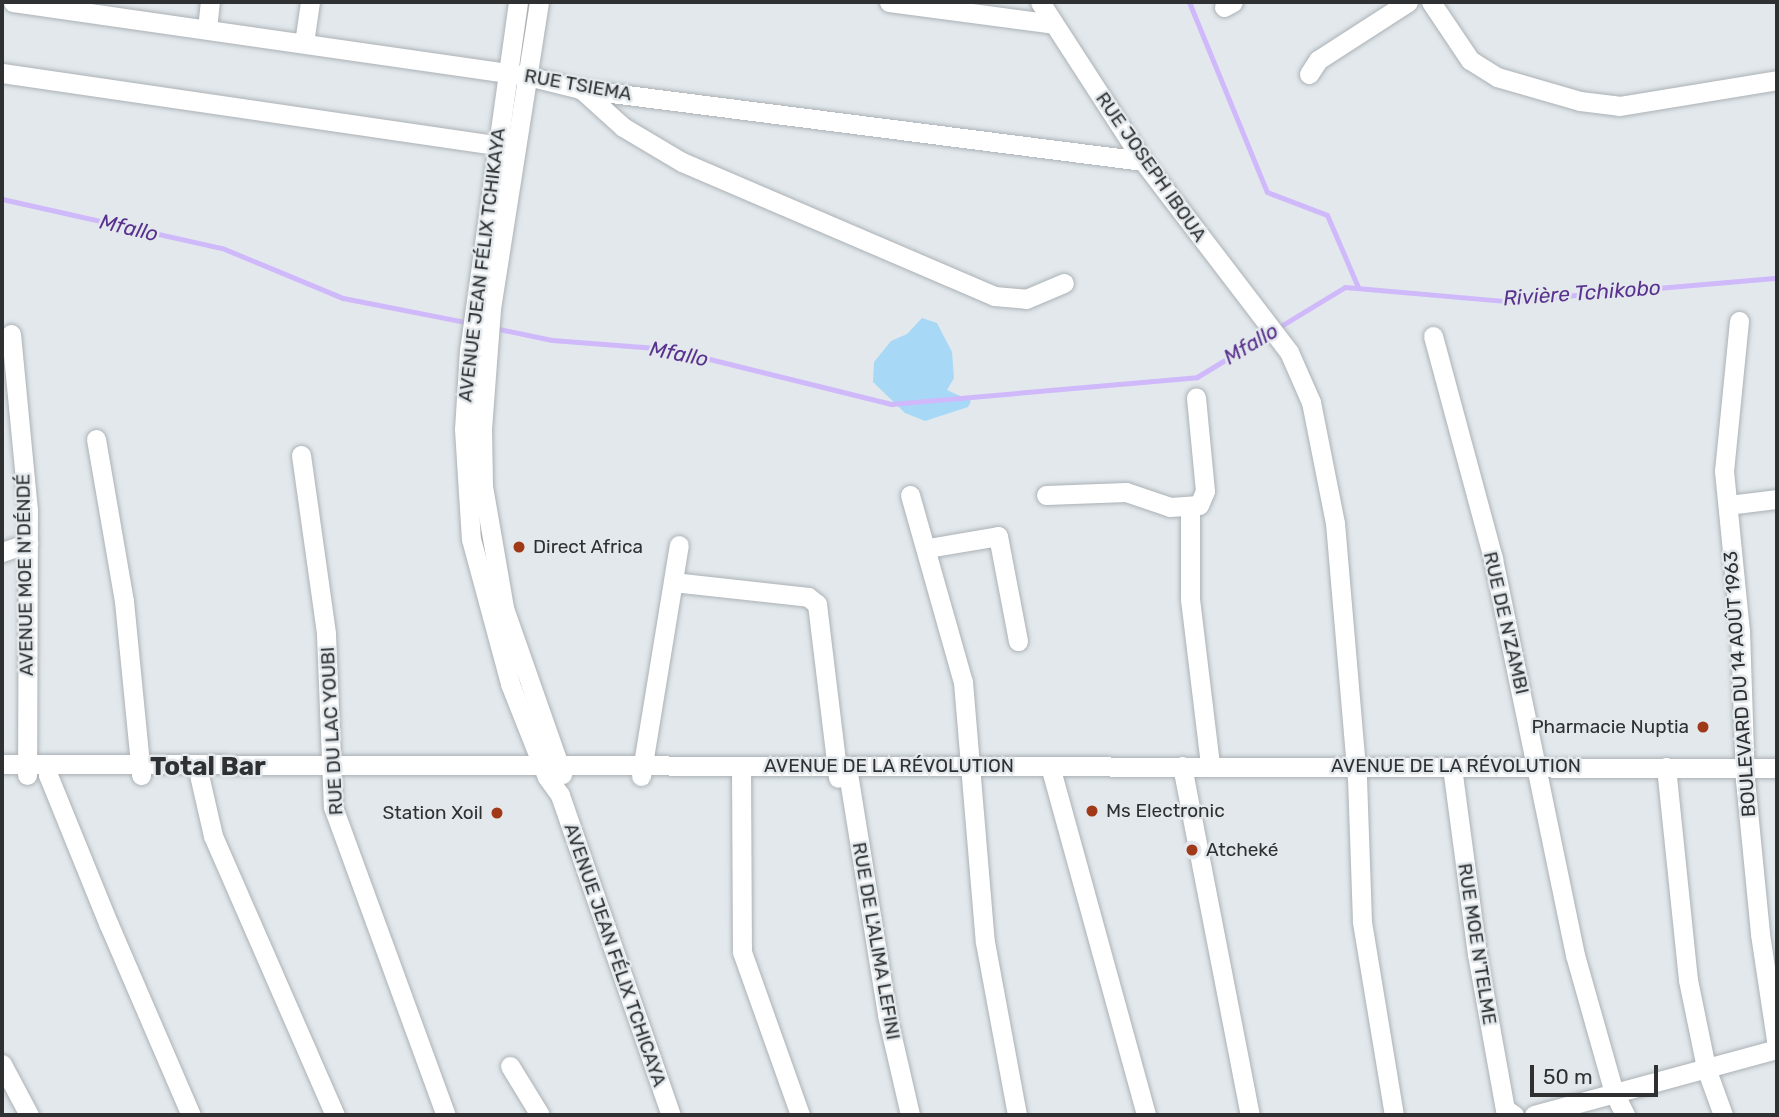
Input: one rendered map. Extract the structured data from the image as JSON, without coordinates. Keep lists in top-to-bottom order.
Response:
{
  "streets": {
    "street": [
      "RUE TSIEMA",
      "RUE JOSEPH IBOUA",
      "AVENUE JEAN FÉLIX TCHIKAYA",
      "AVENUE MOE N'DÉNDÉ",
      "RUE DE N'ZAMBI",
      "BOULEVARD DU 14 AOÛT 1963",
      "RUE DU LAC YOUBI",
      "AVENUE DE LA RÉVOLUTION",
      "RUE DE L'ALIMA LEFINI",
      "RUE MOE N'TELME",
      "AVENUE JEAN FÉLIX TCHICAYA"
    ]
  },
  "crossings": [
    ["RUE TSIEMA", "RUE JOSEPH IBOUA"],
    ["RUE TSIEMA", "AVENUE JEAN FÉLIX TCHIKAYA"],
    ["RUE JOSEPH IBOUA", "AVENUE DE LA RÉVOLUTION"],
    ["AVENUE JEAN FÉLIX TCHIKAYA", "AVENUE DE LA RÉVOLUTION"],
    ["AVENUE JEAN FÉLIX TCHIKAYA", "AVENUE JEAN FÉLIX TCHICAYA"],
    ["AVENUE MOE N'DÉNDÉ", "AVENUE DE LA RÉVOLUTION"],
    ["RUE DE N'ZAMBI", "AVENUE DE LA RÉVOLUTION"],
    ["BOULEVARD DU 14 AOÛT 1963", "AVENUE DE LA RÉVOLUTION"],
    ["RUE DU LAC YOUBI", "AVENUE DE LA RÉVOLUTION"],
    ["AVENUE DE LA RÉVOLUTION", "RUE DE L'ALIMA LEFINI"],
    ["AVENUE DE LA RÉVOLUTION", "RUE MOE N'TELME"],
    ["AVENUE DE LA RÉVOLUTION", "AVENUE JEAN FÉLIX TCHICAYA"]
  ],
  "districts": ["Total Bar"],
  "water": ["Mfallo", "Rivière Tchikobo"],
  "places": [
    "Direct Africa",
    "Pharmacie Nuptia",
    "Ms Electronic",
    "Station Xoil",
    "Atcheké"
  ],
  "scale_bar": "50 m"
}
